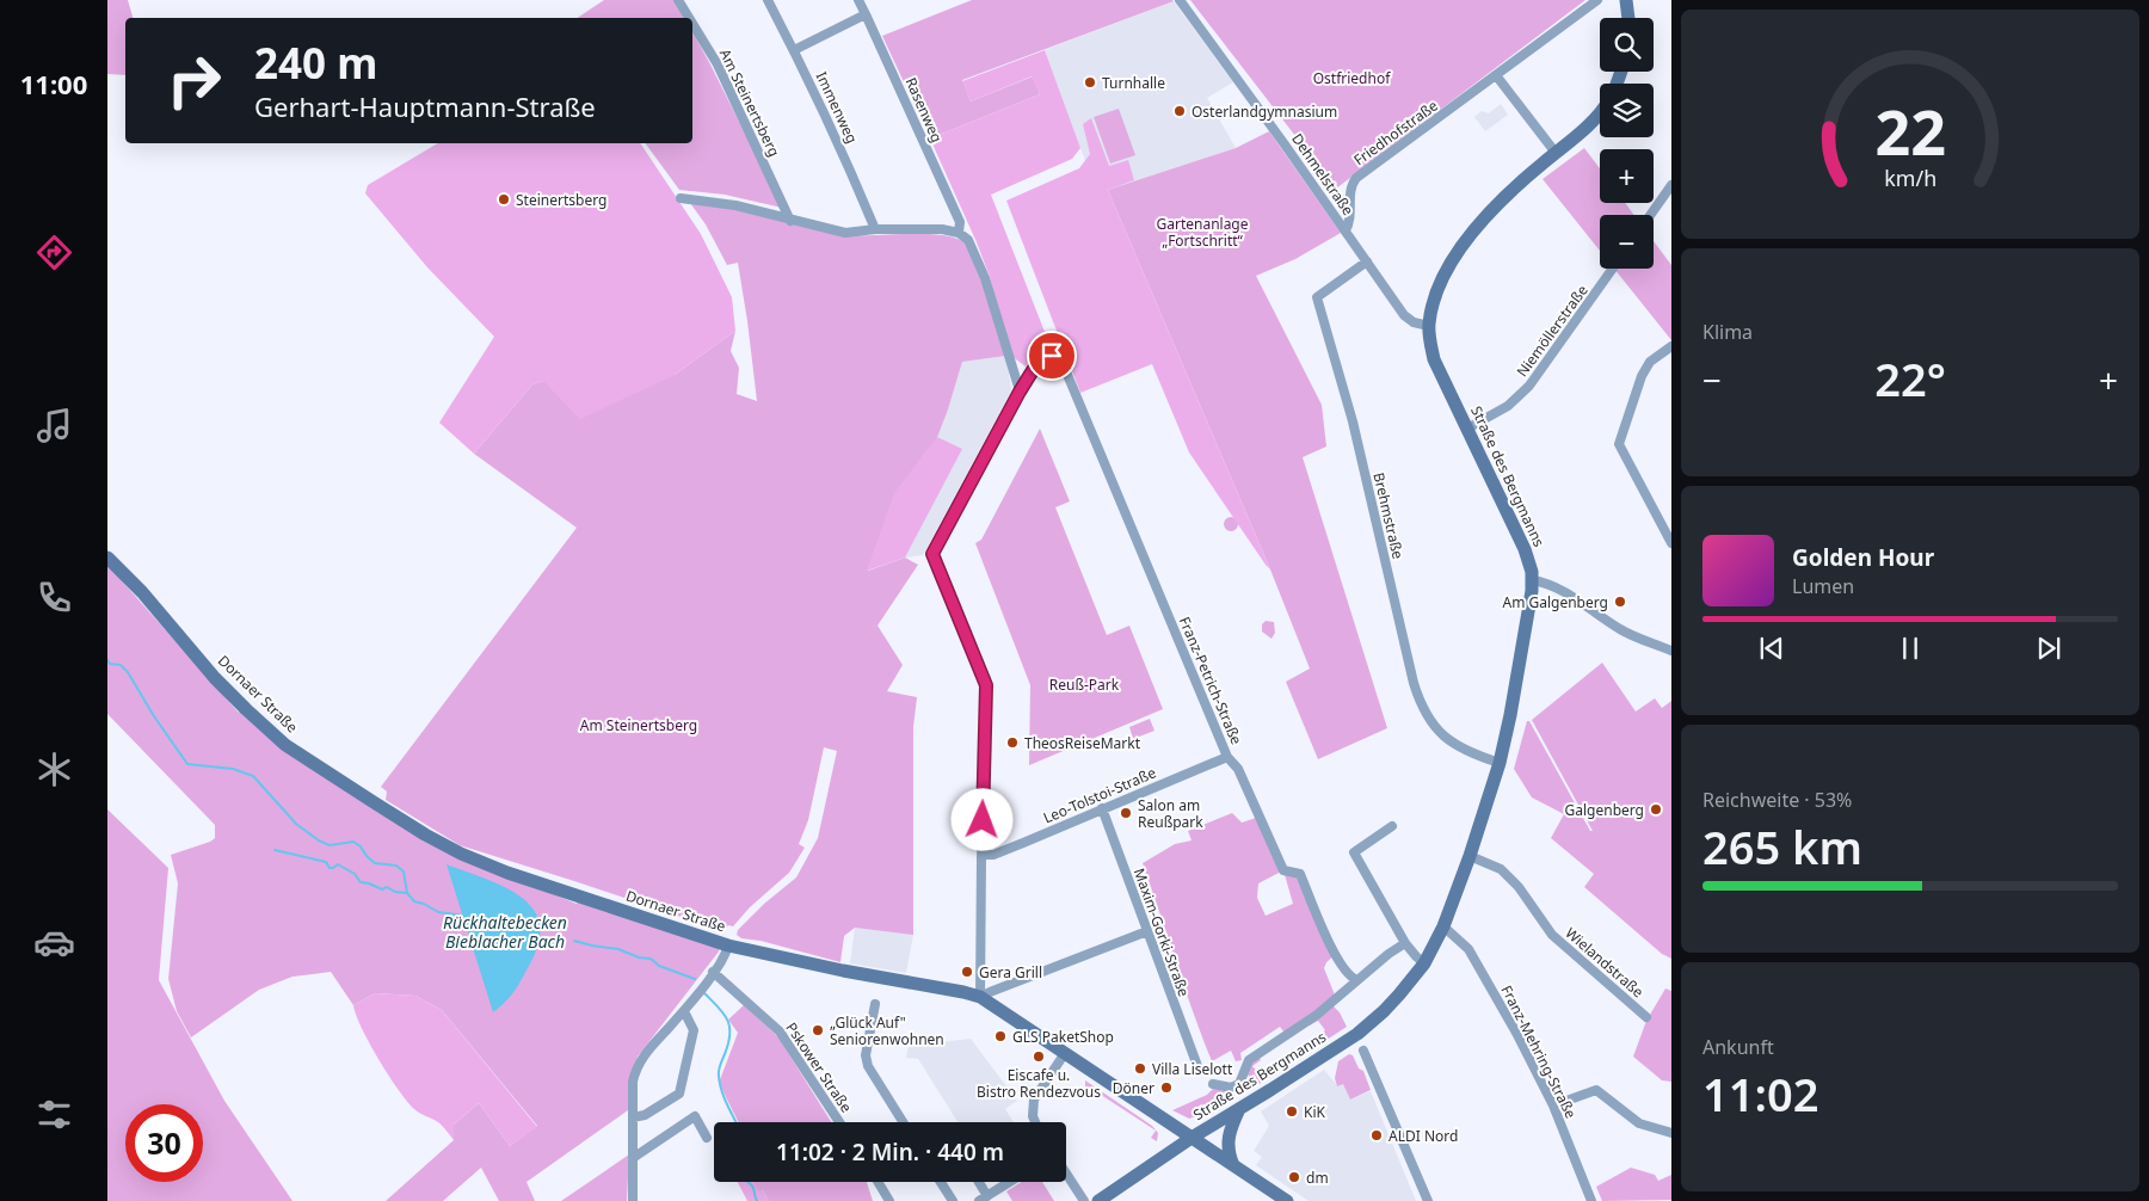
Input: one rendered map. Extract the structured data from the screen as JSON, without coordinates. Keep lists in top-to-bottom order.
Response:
{
  "streets": {
    "main road": ["Straße des Bergmanns", "Dornaer Straße"],
    "street": [
      "Am Steinertsberg",
      "Immenweg",
      "Rasenweg",
      "Friedhofstraße",
      "Dehmelstraße",
      "Niemöllerstraße",
      "Brehmstraße",
      "Franz-Petrich-Straße",
      "Leo-Tolstoi-Straße",
      "Maxim-Gorki-Straße",
      "Wielandstraße",
      "Franz-Mehring-Straße",
      "Pskower Straße"
    ]
  },
  "crossings": [
    ["Friedhofstraße", "Dehmelstraße"],
    ["Dehmelstraße", "Straße des Bergmanns"],
    ["Dehmelstraße", "Brehmstraße"],
    ["Niemöllerstraße", "Straße des Bergmanns"],
    ["Straße des Bergmanns", "Brehmstraße"],
    ["Straße des Bergmanns", "Franz-Petrich-Straße"],
    ["Straße des Bergmanns", "Dornaer Straße"],
    ["Straße des Bergmanns", "Wielandstraße"],
    ["Straße des Bergmanns", "Franz-Mehring-Straße"],
    ["Franz-Petrich-Straße", "Leo-Tolstoi-Straße"],
    ["Leo-Tolstoi-Straße", "Maxim-Gorki-Straße"]
  ],
  "water": ["Rückhaltebecken Bieblacher Bach"],
  "parks": [
    "Ostfriedhof",
    "Gartenanlage „Fortschritt“",
    "Reuß-Park",
    "Am Steinertsberg"
  ],
  "places": [
    "Turnhalle",
    "Osterlandgymnasium",
    "Steinertsberg",
    "Am Galgenberg",
    "TheosReiseMarkt",
    "Galgenberg",
    "Salon am Reußpark",
    "Gera Grill",
    "„Glück Auf\" Seniorenwohnen",
    "GLS PaketShop",
    "Eiscafe u. Bistro Rendezvous",
    "Villa Liselott",
    "Döner",
    "KiK",
    "ALDI Nord",
    "dm"
  ],
  "page": {
    "tabs": "11:00",
    "map_buttons": ["+", "−"],
    "turn": ["240 m", "Gerhart-Hauptmann-Straße"],
    "tile": [
      "Klima",
      ["Reichweite · 53%", "265 km"],
      ["Ankunft", "11:02"]
    ],
    "heat": ["−", "22°", "+"],
    "song": ["Golden Hour", "Lumen"],
    "limit": "30",
    "trip": "11:02 · 2 Min. · 440 m",
    "gauge": ["22", "km/h"]
  }
}
